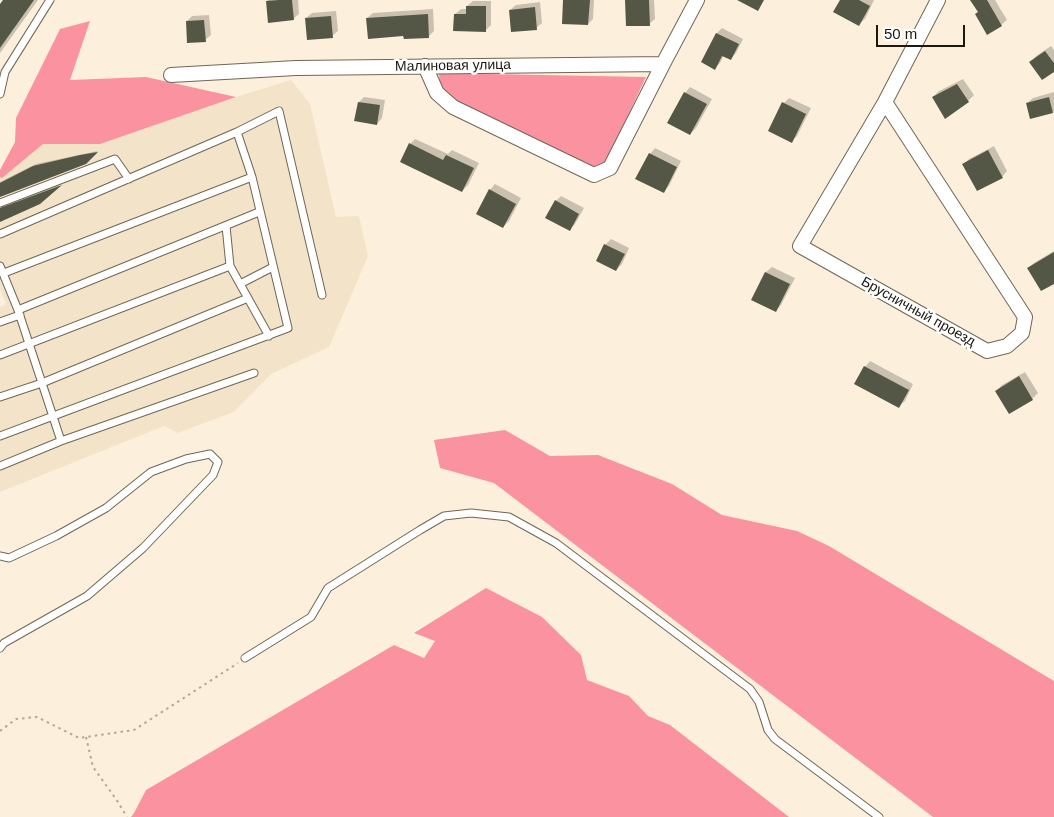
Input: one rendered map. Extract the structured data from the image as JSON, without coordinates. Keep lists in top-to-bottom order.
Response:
{
  "streets": {
    "street": ["Малиновая улица", "Брусничный проезд"]
  },
  "scale_bar": "50 m"
}
